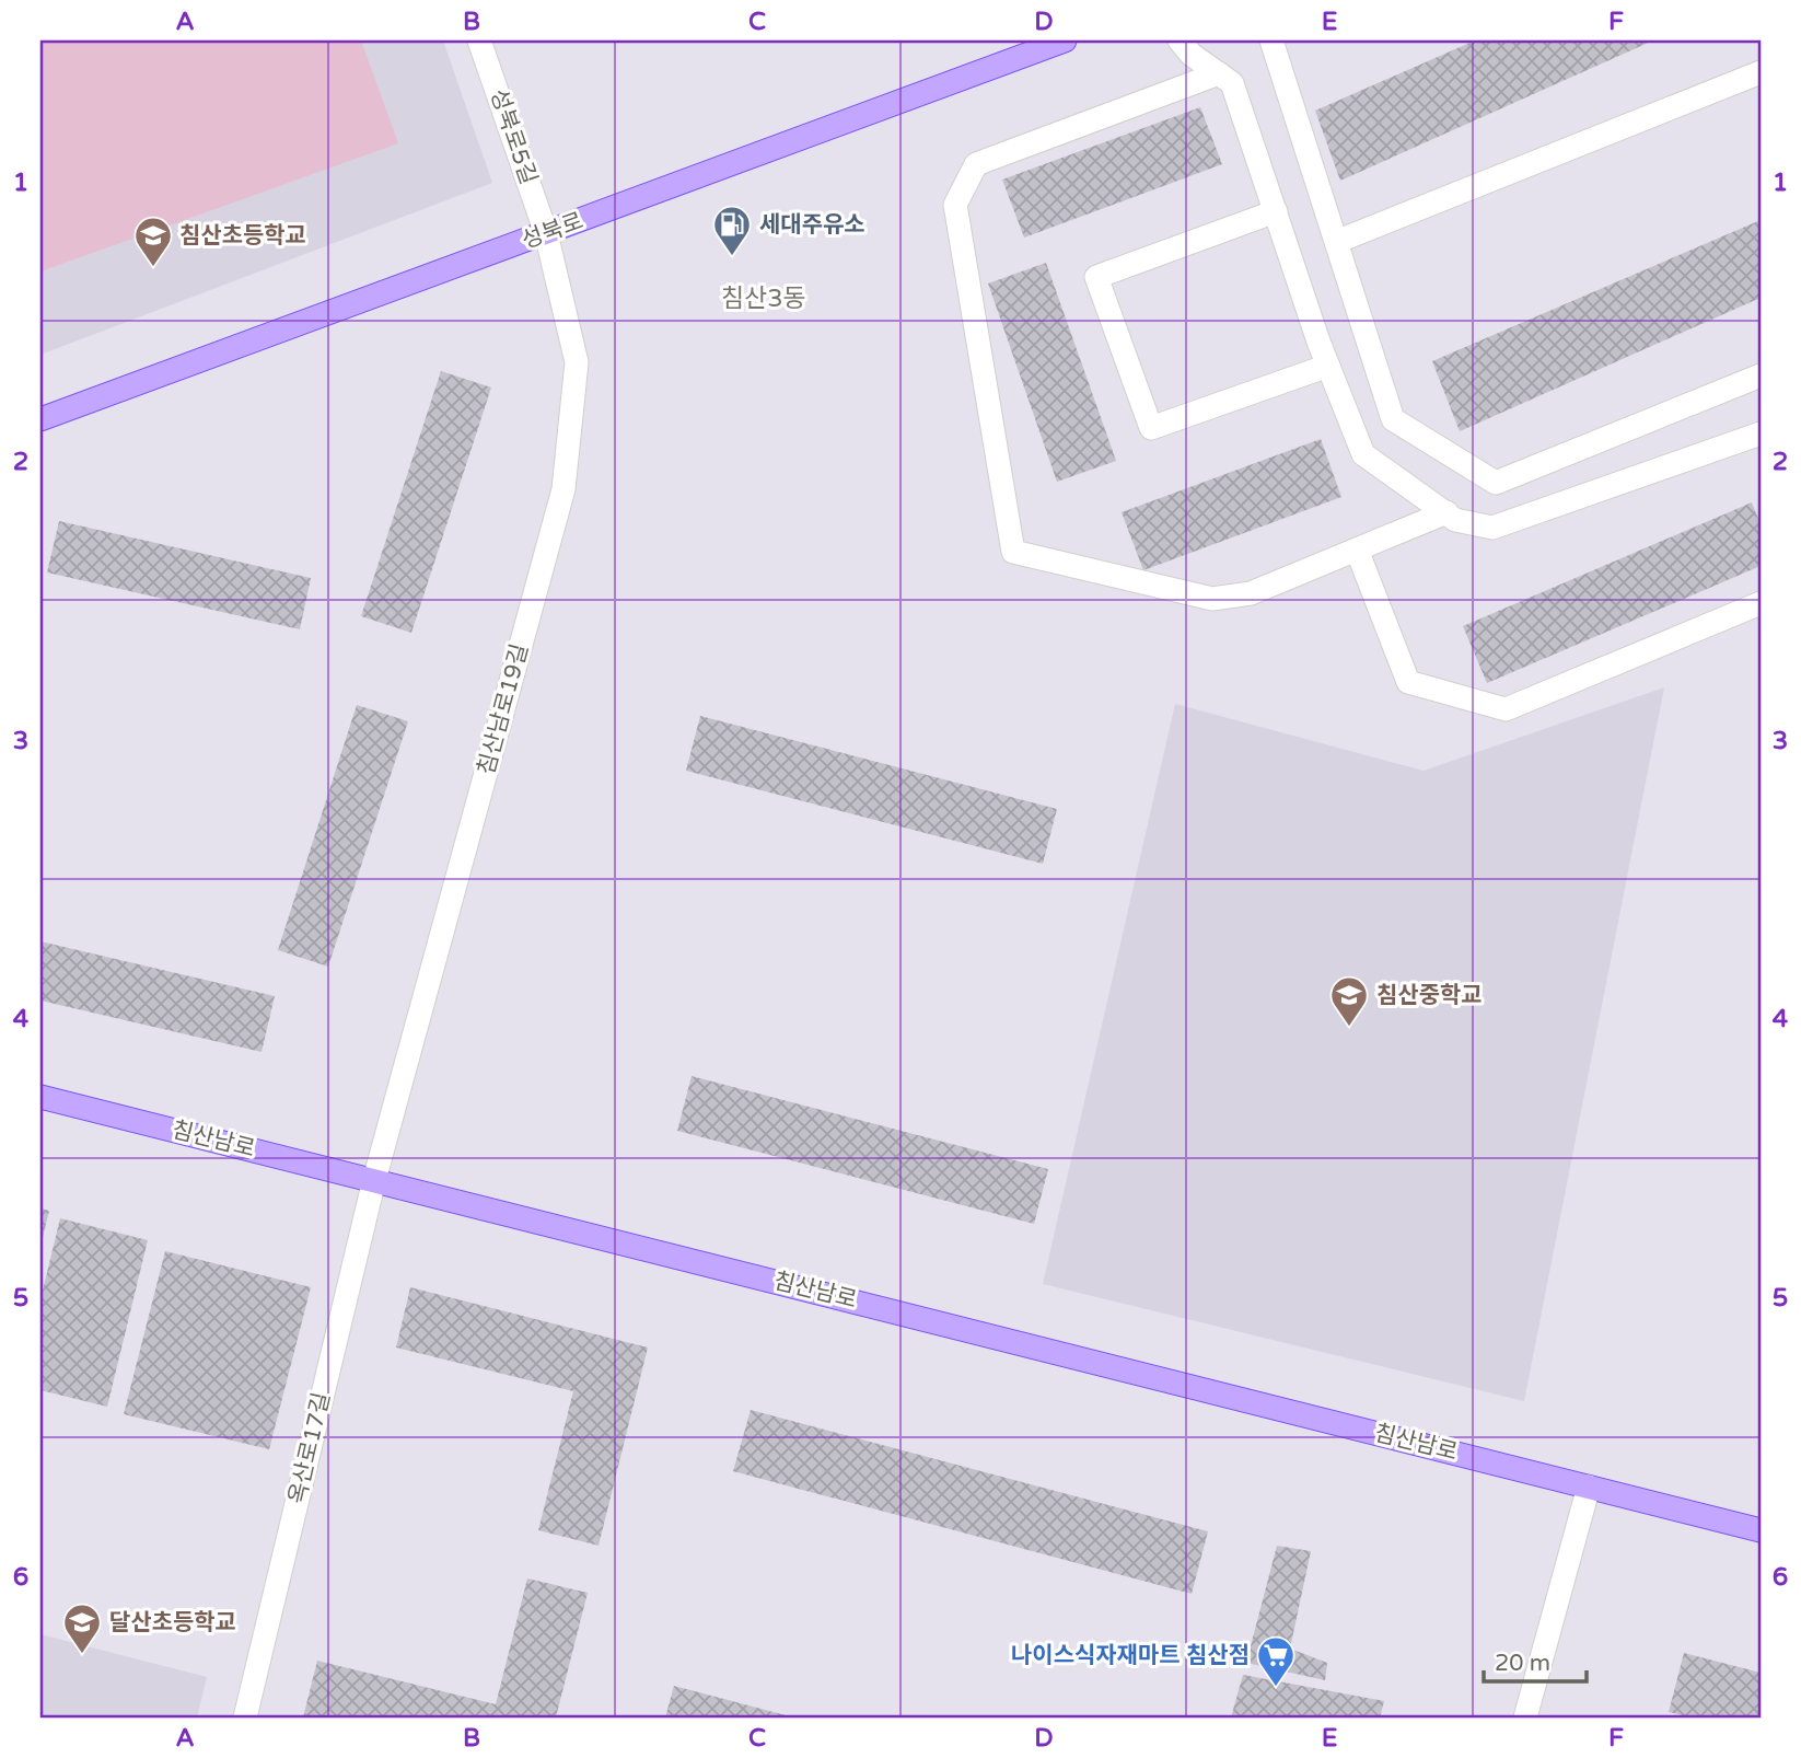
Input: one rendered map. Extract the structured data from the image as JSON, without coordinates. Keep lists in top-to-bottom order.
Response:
{
  "streets": {
    "main road": ["성북로", "침산남로"],
    "street": ["성북로5길", "침산남로19길", "옥산로17길"]
  },
  "crossings": [
    ["성북로5길", "성북로"],
    ["성북로5길", "침산남로19길"],
    ["성북로", "침산남로19길"],
    ["침산남로19길", "침산남로"],
    ["침산남로19길", "옥산로17길"],
    ["침산남로", "옥산로17길"]
  ],
  "districts": ["침산3동"],
  "places": {
    "fuel station": ["세대주유소"],
    "school or university": ["침산초등학교", "침산중학교", "달산초등학교"],
    "supermarket": ["나이스식자재마트 침산점"]
  },
  "scale_bar": "20 m",
  "grid": {
    "columns": [
      "A",
      "B",
      "C",
      "D",
      "E",
      "F"
    ],
    "rows": [
      "1",
      "2",
      "3",
      "4",
      "5",
      "6"
    ]
  }
}
